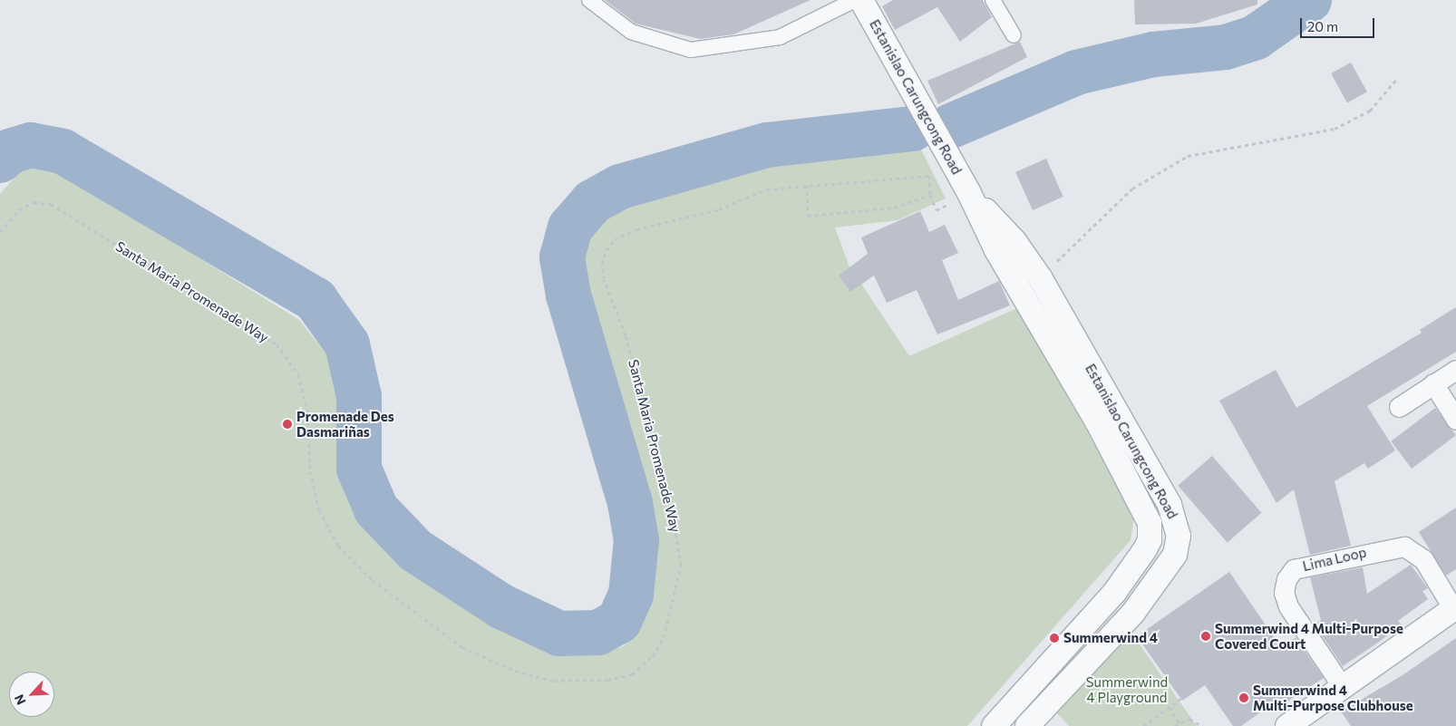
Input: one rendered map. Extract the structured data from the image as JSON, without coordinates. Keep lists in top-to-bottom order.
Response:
{
  "streets": {
    "street": ["Estanislao Carungcong Road", "Lima Loop"],
    "path": ["Santa Maria Promenade Way"]
  },
  "parks": ["Summerwind 4 Playground"],
  "places": [
    "Promenade Des Dasmariñas",
    "Summerwind 4 Multi-Purpose Covered Court",
    "Summerwind 4",
    "Summerwind 4 Multi-Purpose Clubhouse"
  ],
  "scale_bar": "20 m",
  "north": "bottom left"
}
